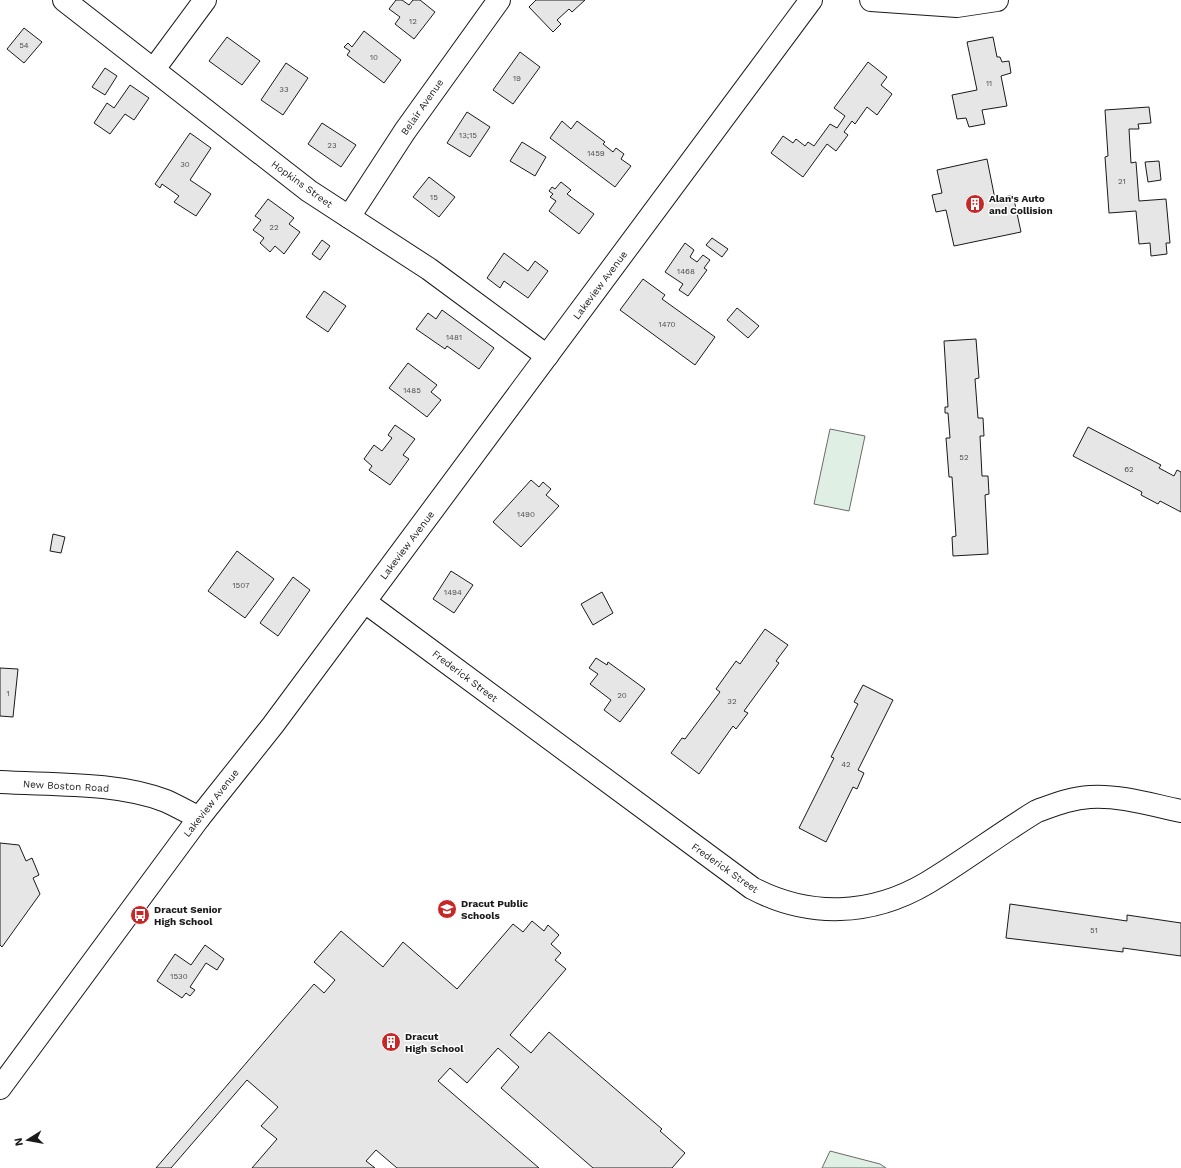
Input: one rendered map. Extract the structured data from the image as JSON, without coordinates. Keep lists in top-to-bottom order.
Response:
{
  "streets": {
    "street": [
      "Belair Avenue",
      "Hopkins Street",
      "Lakeview Avenue",
      "Frederick Street",
      "New Boston Road"
    ]
  },
  "crossings": [
    ["Belair Avenue", "Hopkins Street"],
    ["Hopkins Street", "Lakeview Avenue"],
    ["Lakeview Avenue", "Frederick Street"],
    ["Lakeview Avenue", "New Boston Road"]
  ],
  "places": {
    "building": ["Alan's Auto and Collision", "Dracut High School"],
    "school or university": ["Dracut Public Schools"],
    "bus stop": ["Dracut Senior High School"]
  },
  "house_numbers": [
    "12",
    "54",
    "10",
    "19",
    "11",
    "33",
    "13;15",
    "23",
    "1459",
    "30",
    "21",
    "15",
    "22",
    "1468",
    "1470",
    "1481",
    "1485",
    "52",
    "62",
    "1490",
    "1507",
    "1494",
    "1",
    "20",
    "32",
    "42",
    "51",
    "1530"
  ],
  "north": "left"
}
